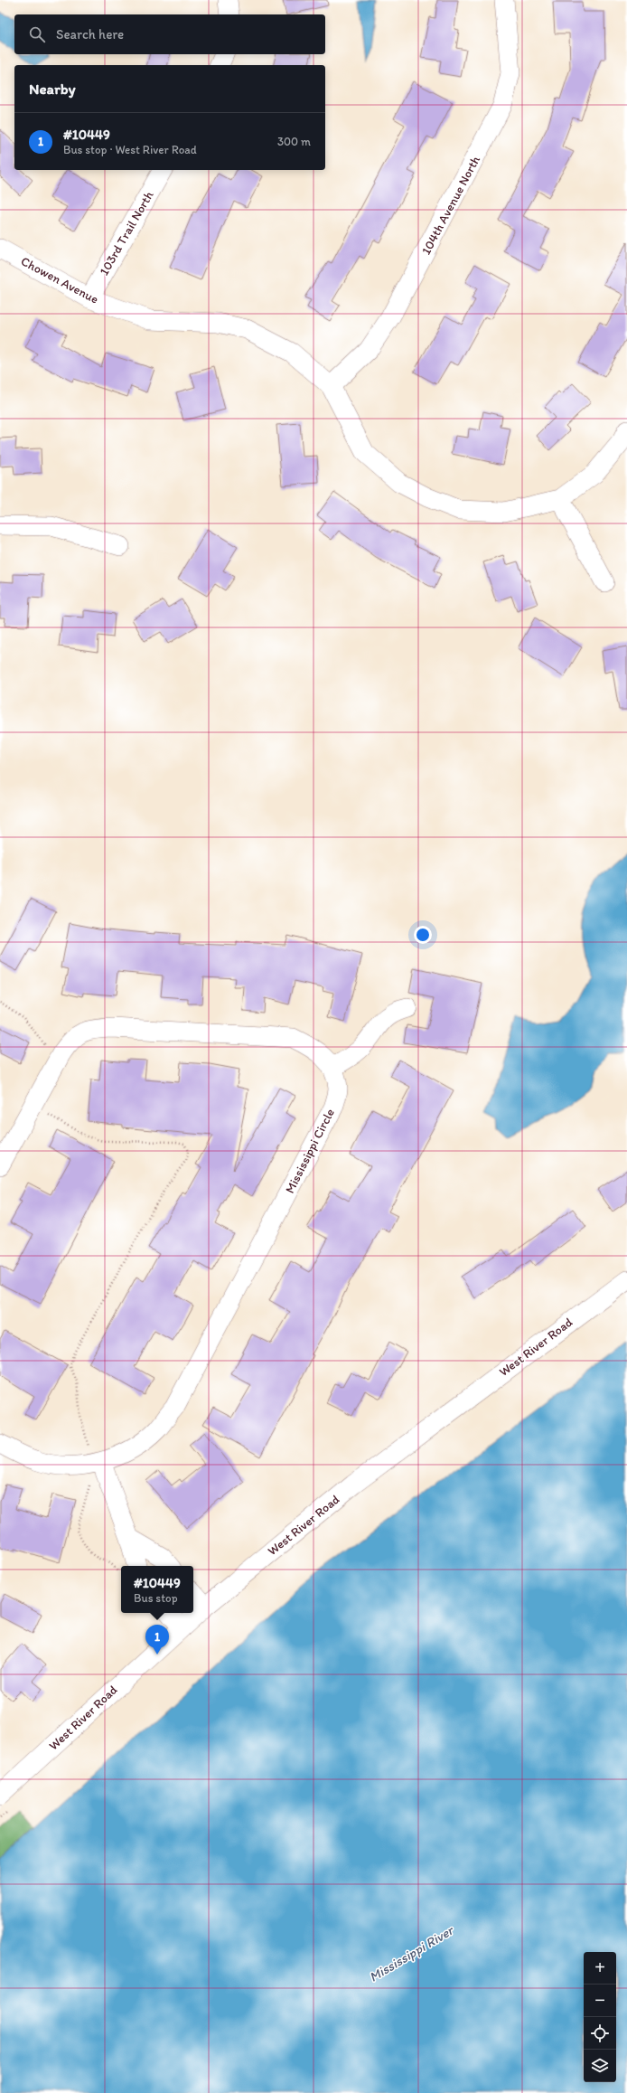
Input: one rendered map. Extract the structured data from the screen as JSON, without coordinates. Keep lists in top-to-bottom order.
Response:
{
  "streets": {
    "street": [
      "104th Avenue North",
      "103rd Trail North",
      "Chowen Avenue",
      "Mississippi Circle",
      "West River Road"
    ]
  },
  "crossings": [
    ["104th Avenue North", "Chowen Avenue"],
    ["103rd Trail North", "Chowen Avenue"]
  ],
  "water": ["Mississippi River"],
  "page": {
    "search": "Search here",
    "heading": "Nearby",
    "list": [
      {
        "mark": "1",
        "name": "#10449",
        "note": "Bus stop · West River Road",
        "value": "300 m"
      }
    ],
    "popup": ["#10449", "Bus stop"],
    "pins": "1",
    "map_buttons": ["+", "−"]
  }
}
